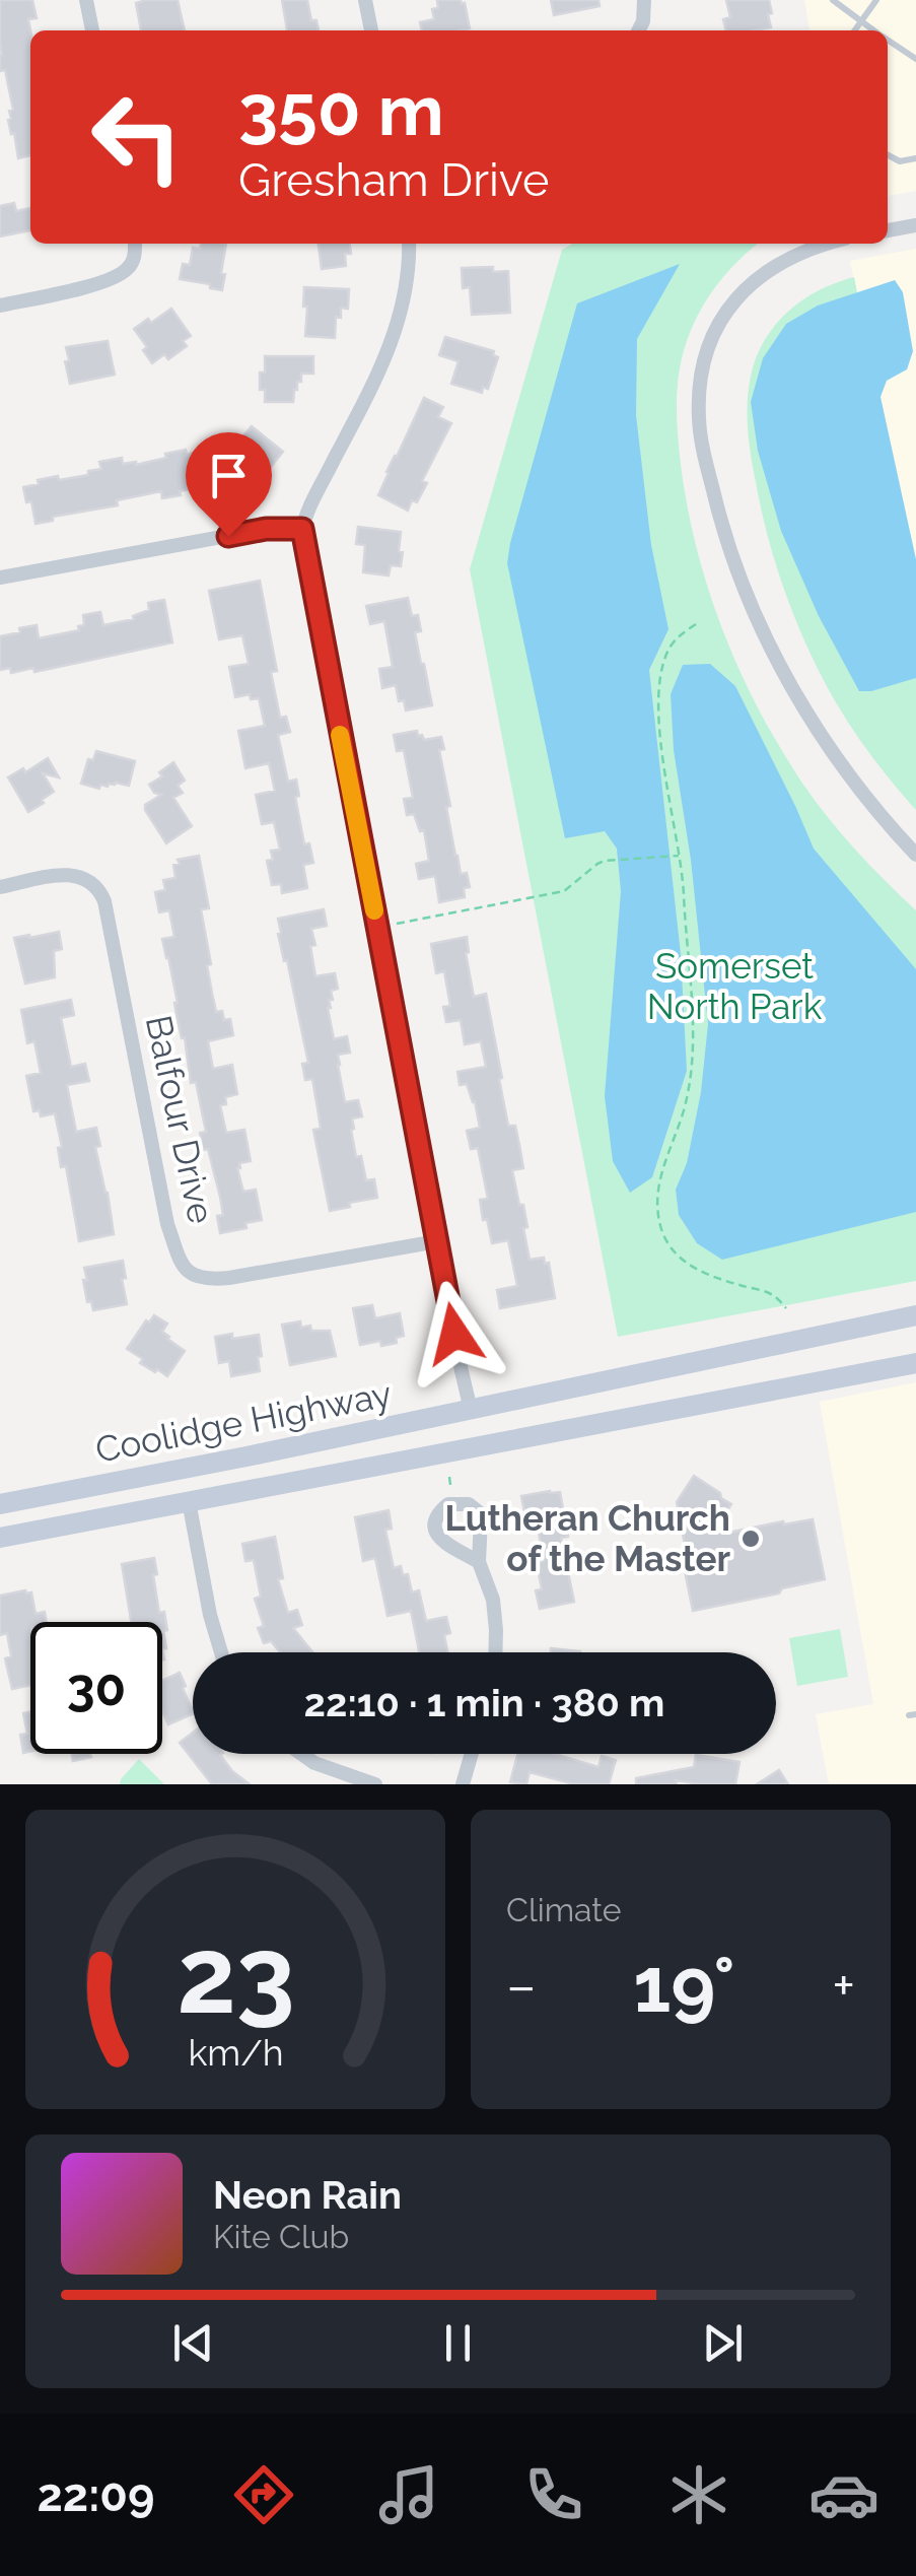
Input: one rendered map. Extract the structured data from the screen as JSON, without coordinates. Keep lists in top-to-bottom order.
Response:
{
  "streets": {
    "main road": ["Coolidge Highway"],
    "street": ["Balfour Drive"]
  },
  "parks": ["Somerset North Park"],
  "places": ["Lutheran Church of the Master"],
  "page": {
    "turn": ["350 m", "Gresham Drive"],
    "limit": "30",
    "trip": "22:10 · 1 min · 380 m",
    "tile": "Climate",
    "heat": ["−", "19°", "+"],
    "song": ["Neon Rain", "Kite Club"],
    "tabs": "22:09",
    "gauge": ["23", "km/h"]
  }
}
